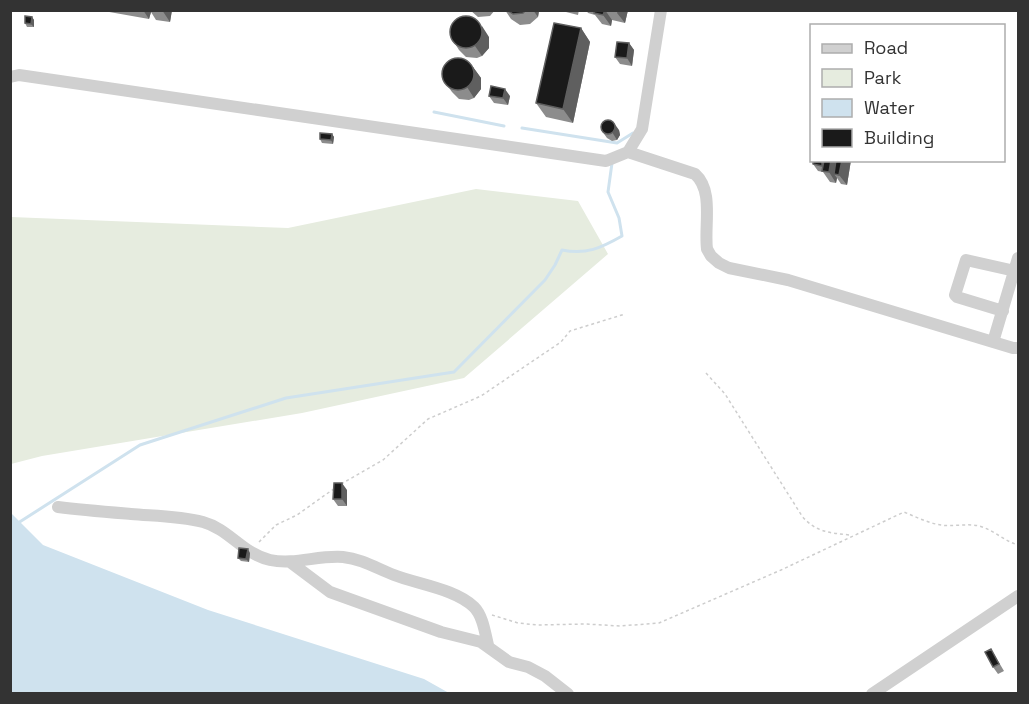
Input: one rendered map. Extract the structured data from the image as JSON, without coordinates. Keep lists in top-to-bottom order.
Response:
{
  "legend": [
    "Road",
    "Park",
    "Water",
    "Building"
  ]
}
